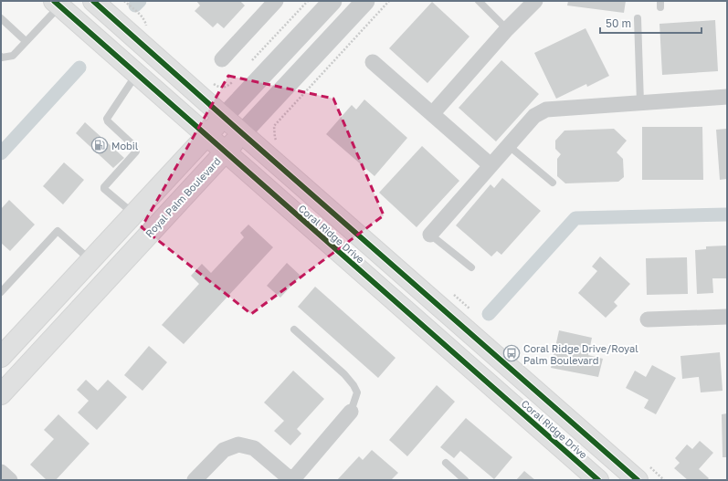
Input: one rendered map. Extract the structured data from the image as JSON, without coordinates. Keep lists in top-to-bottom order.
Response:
{
  "streets": {
    "main road": ["Royal Palm Boulevard", "Coral Ridge Drive"]
  },
  "crossings": [
    ["Royal Palm Boulevard", "Coral Ridge Drive"]
  ],
  "places": {
    "fuel station": ["Mobil"],
    "bus stop": ["Coral Ridge Drive/Royal Palm Boulevard"]
  },
  "scale_bar": "50 m"
}
